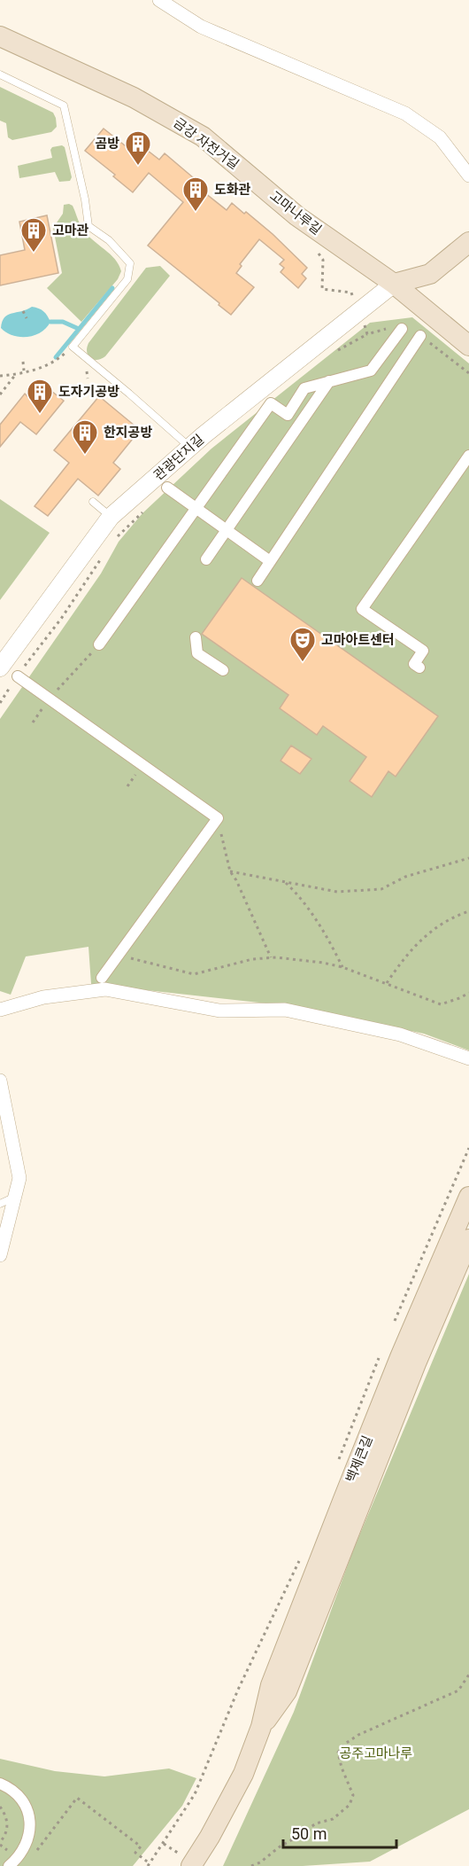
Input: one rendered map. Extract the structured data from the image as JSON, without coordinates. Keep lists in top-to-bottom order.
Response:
{
  "streets": {
    "main road": ["고마나루길", "백제큰길"],
    "street": ["관광단지길"]
  },
  "crossings": [
    ["고마나루길", "관광단지길"]
  ],
  "parks": ["공주고마나루"],
  "places": {
    "building": [
      "곰방",
      "도화관",
      "고마관",
      "도자기공방",
      "한지공방"
    ],
    "theatre": ["고마아트센터"]
  },
  "scale_bar": "50 m"
}
